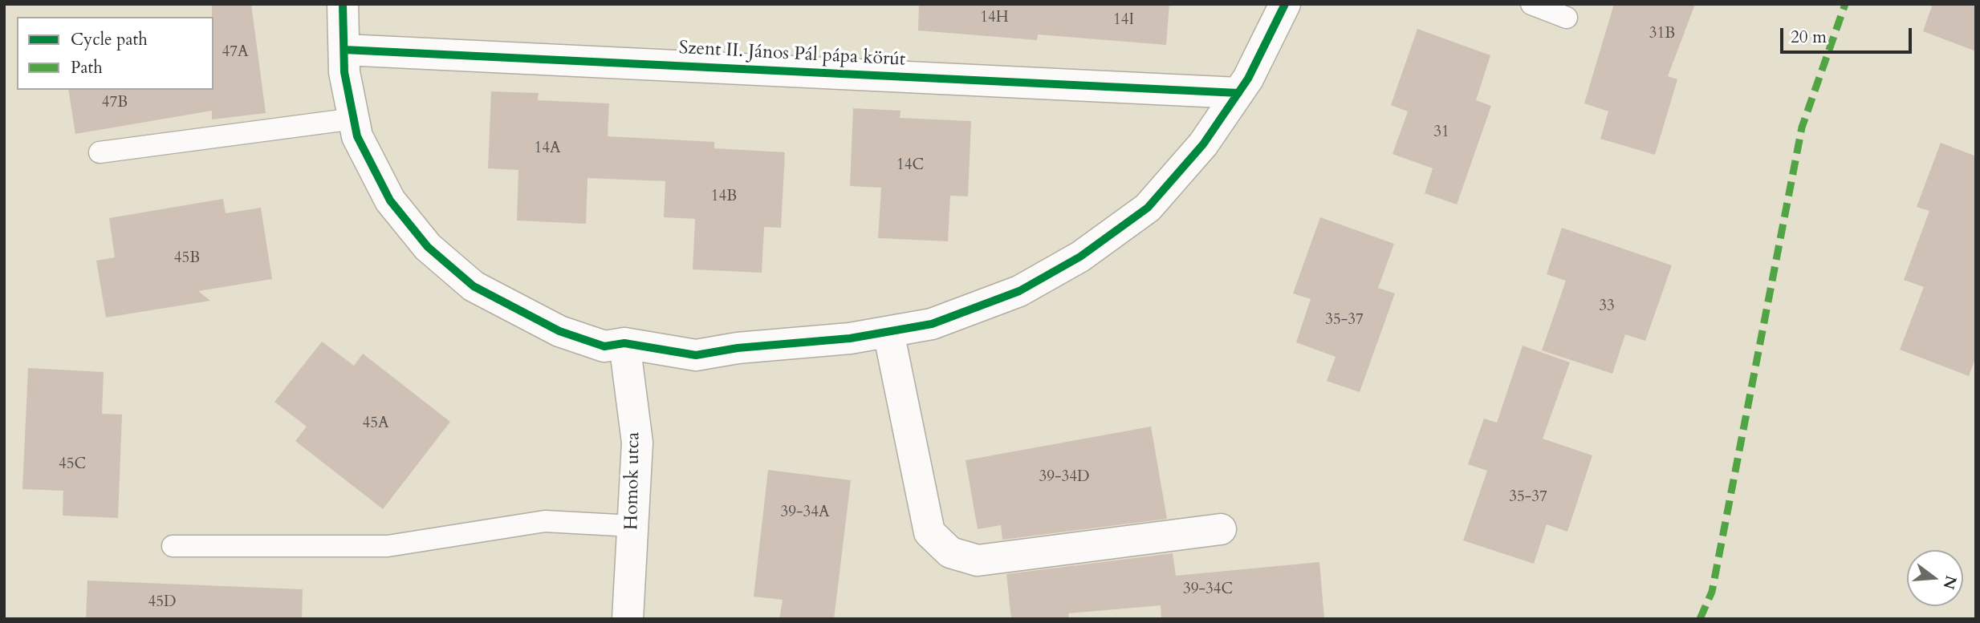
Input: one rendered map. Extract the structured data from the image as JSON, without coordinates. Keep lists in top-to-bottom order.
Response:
{
  "streets": {
    "street": ["Szent II. János Pál pápa körút", "Homok utca"]
  },
  "house_numbers": [
    "14H",
    "14I",
    "31B",
    "47A",
    "47B",
    "31",
    "14A",
    "14C",
    "14B",
    "45B",
    "33",
    "35-37",
    "45A",
    "45C",
    "39-34D",
    "35-37",
    "39-34A",
    "39-34C",
    "45D"
  ],
  "legend": ["Cycle path", "Path"],
  "scale_bar": "20 m",
  "north": "right"
}
